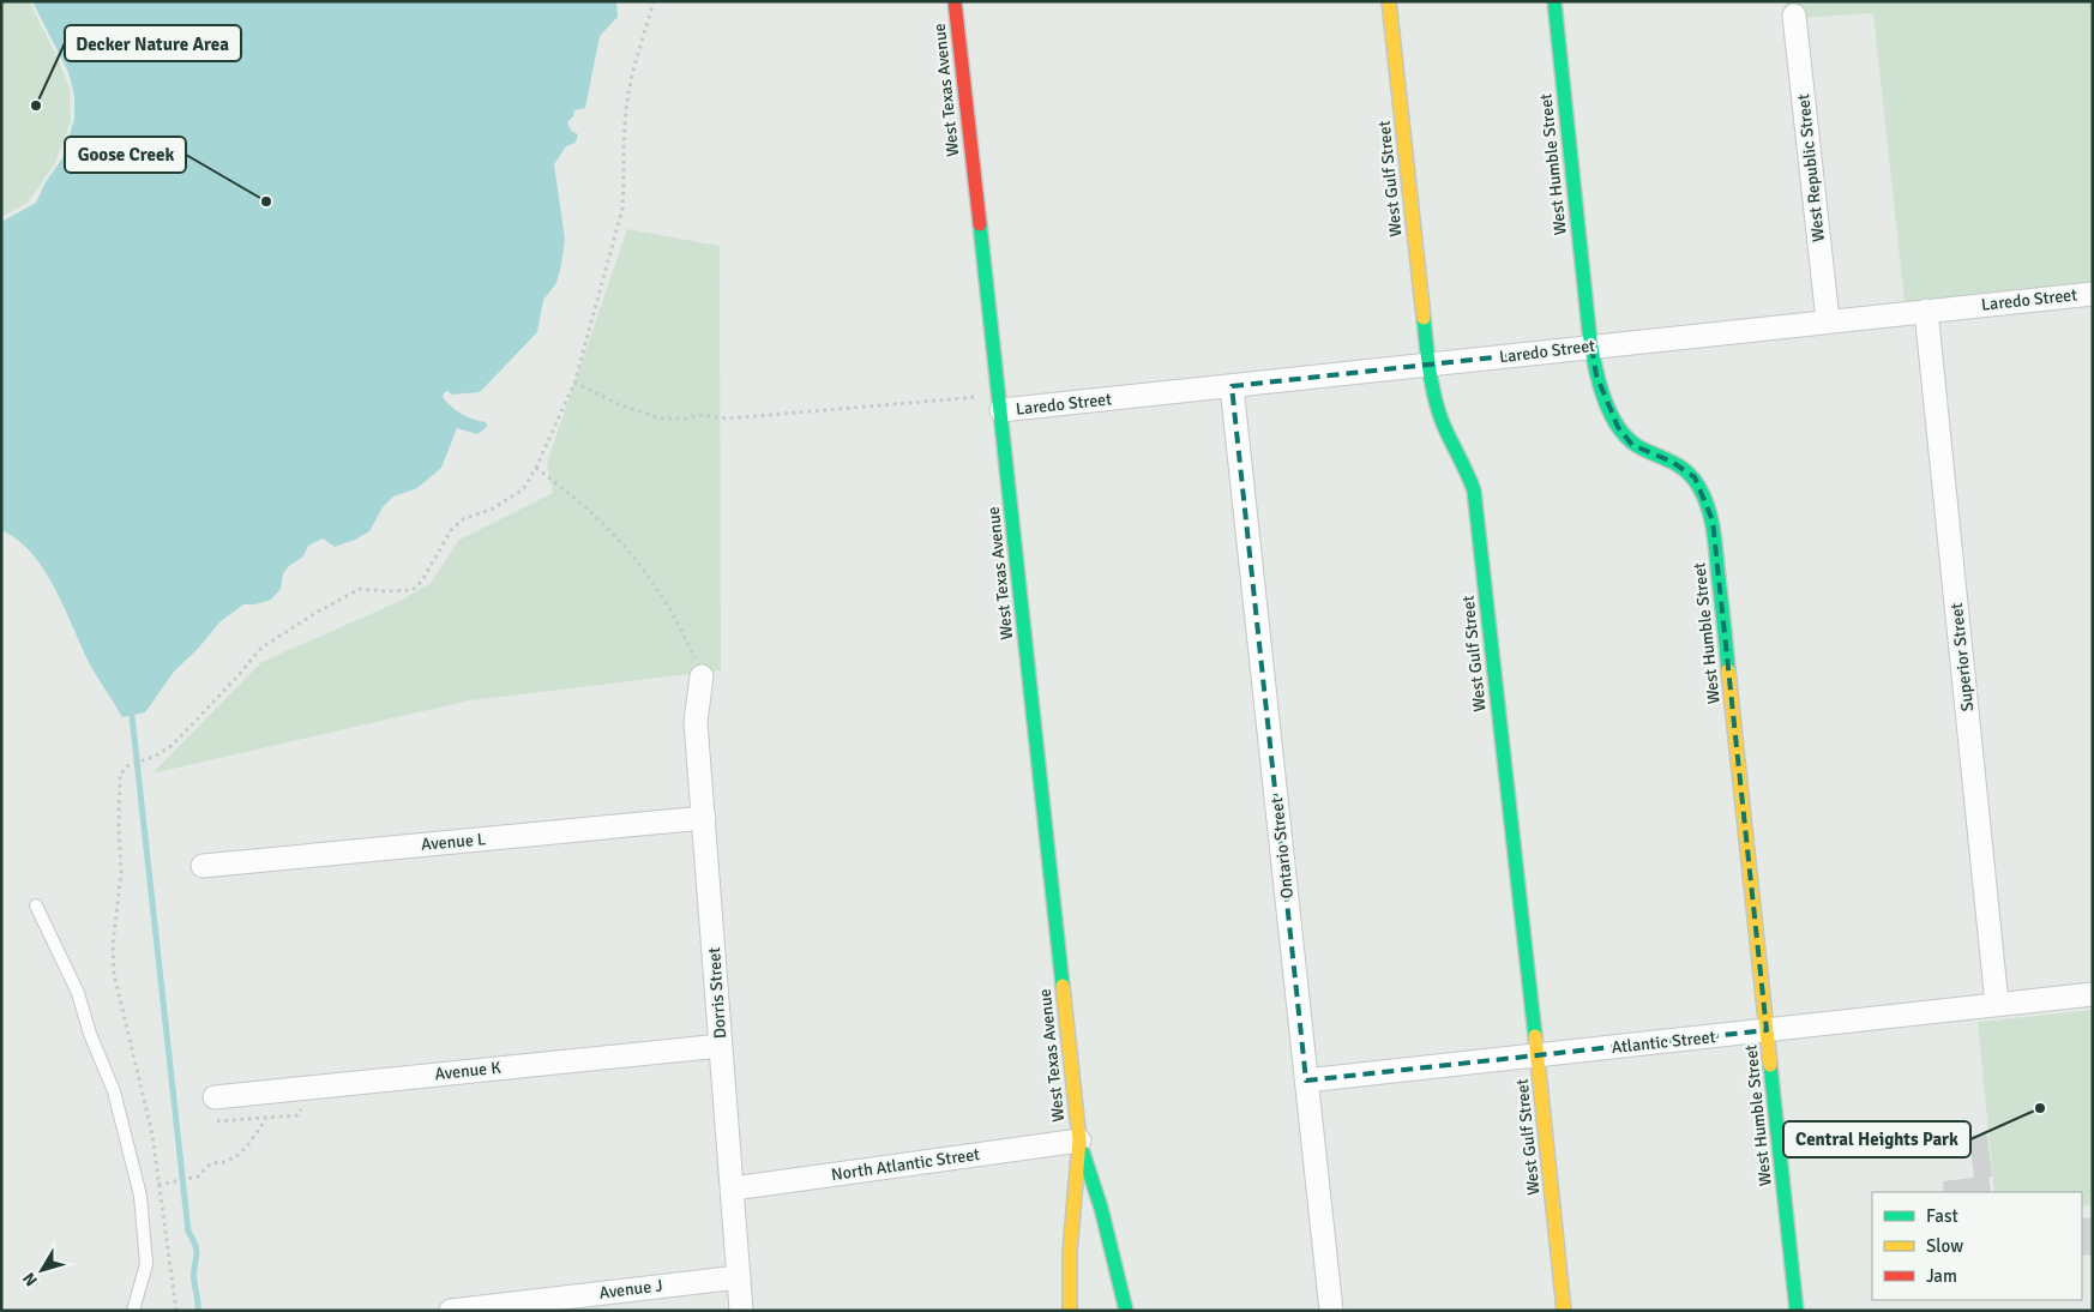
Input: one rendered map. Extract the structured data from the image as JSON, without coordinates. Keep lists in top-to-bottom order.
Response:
{
  "streets": {
    "street": [
      "West Texas Avenue",
      "West Humble Street",
      "West Republic Street",
      "West Gulf Street",
      "Laredo Street",
      "Superior Street",
      "Avenue L",
      "Ontario Street",
      "Dorris Street",
      "Atlantic Street",
      "Avenue K",
      "North Atlantic Street",
      "Avenue J"
    ]
  },
  "crossings": [
    ["West Texas Avenue", "Laredo Street"],
    ["West Texas Avenue", "North Atlantic Street"],
    ["West Humble Street", "Laredo Street"],
    ["West Humble Street", "Atlantic Street"],
    ["West Republic Street", "Laredo Street"],
    ["West Gulf Street", "Laredo Street"],
    ["West Gulf Street", "Atlantic Street"],
    ["Laredo Street", "Superior Street"],
    ["Laredo Street", "Ontario Street"],
    ["Superior Street", "Atlantic Street"],
    ["Avenue L", "Dorris Street"],
    ["Ontario Street", "Atlantic Street"],
    ["Dorris Street", "Avenue K"],
    ["Dorris Street", "North Atlantic Street"],
    ["Dorris Street", "Avenue J"]
  ],
  "places": ["Decker Nature Area", "Goose Creek", "Central Heights Park"],
  "legend": ["Fast", "Slow", "Jam"],
  "north": "bottom left"
}
